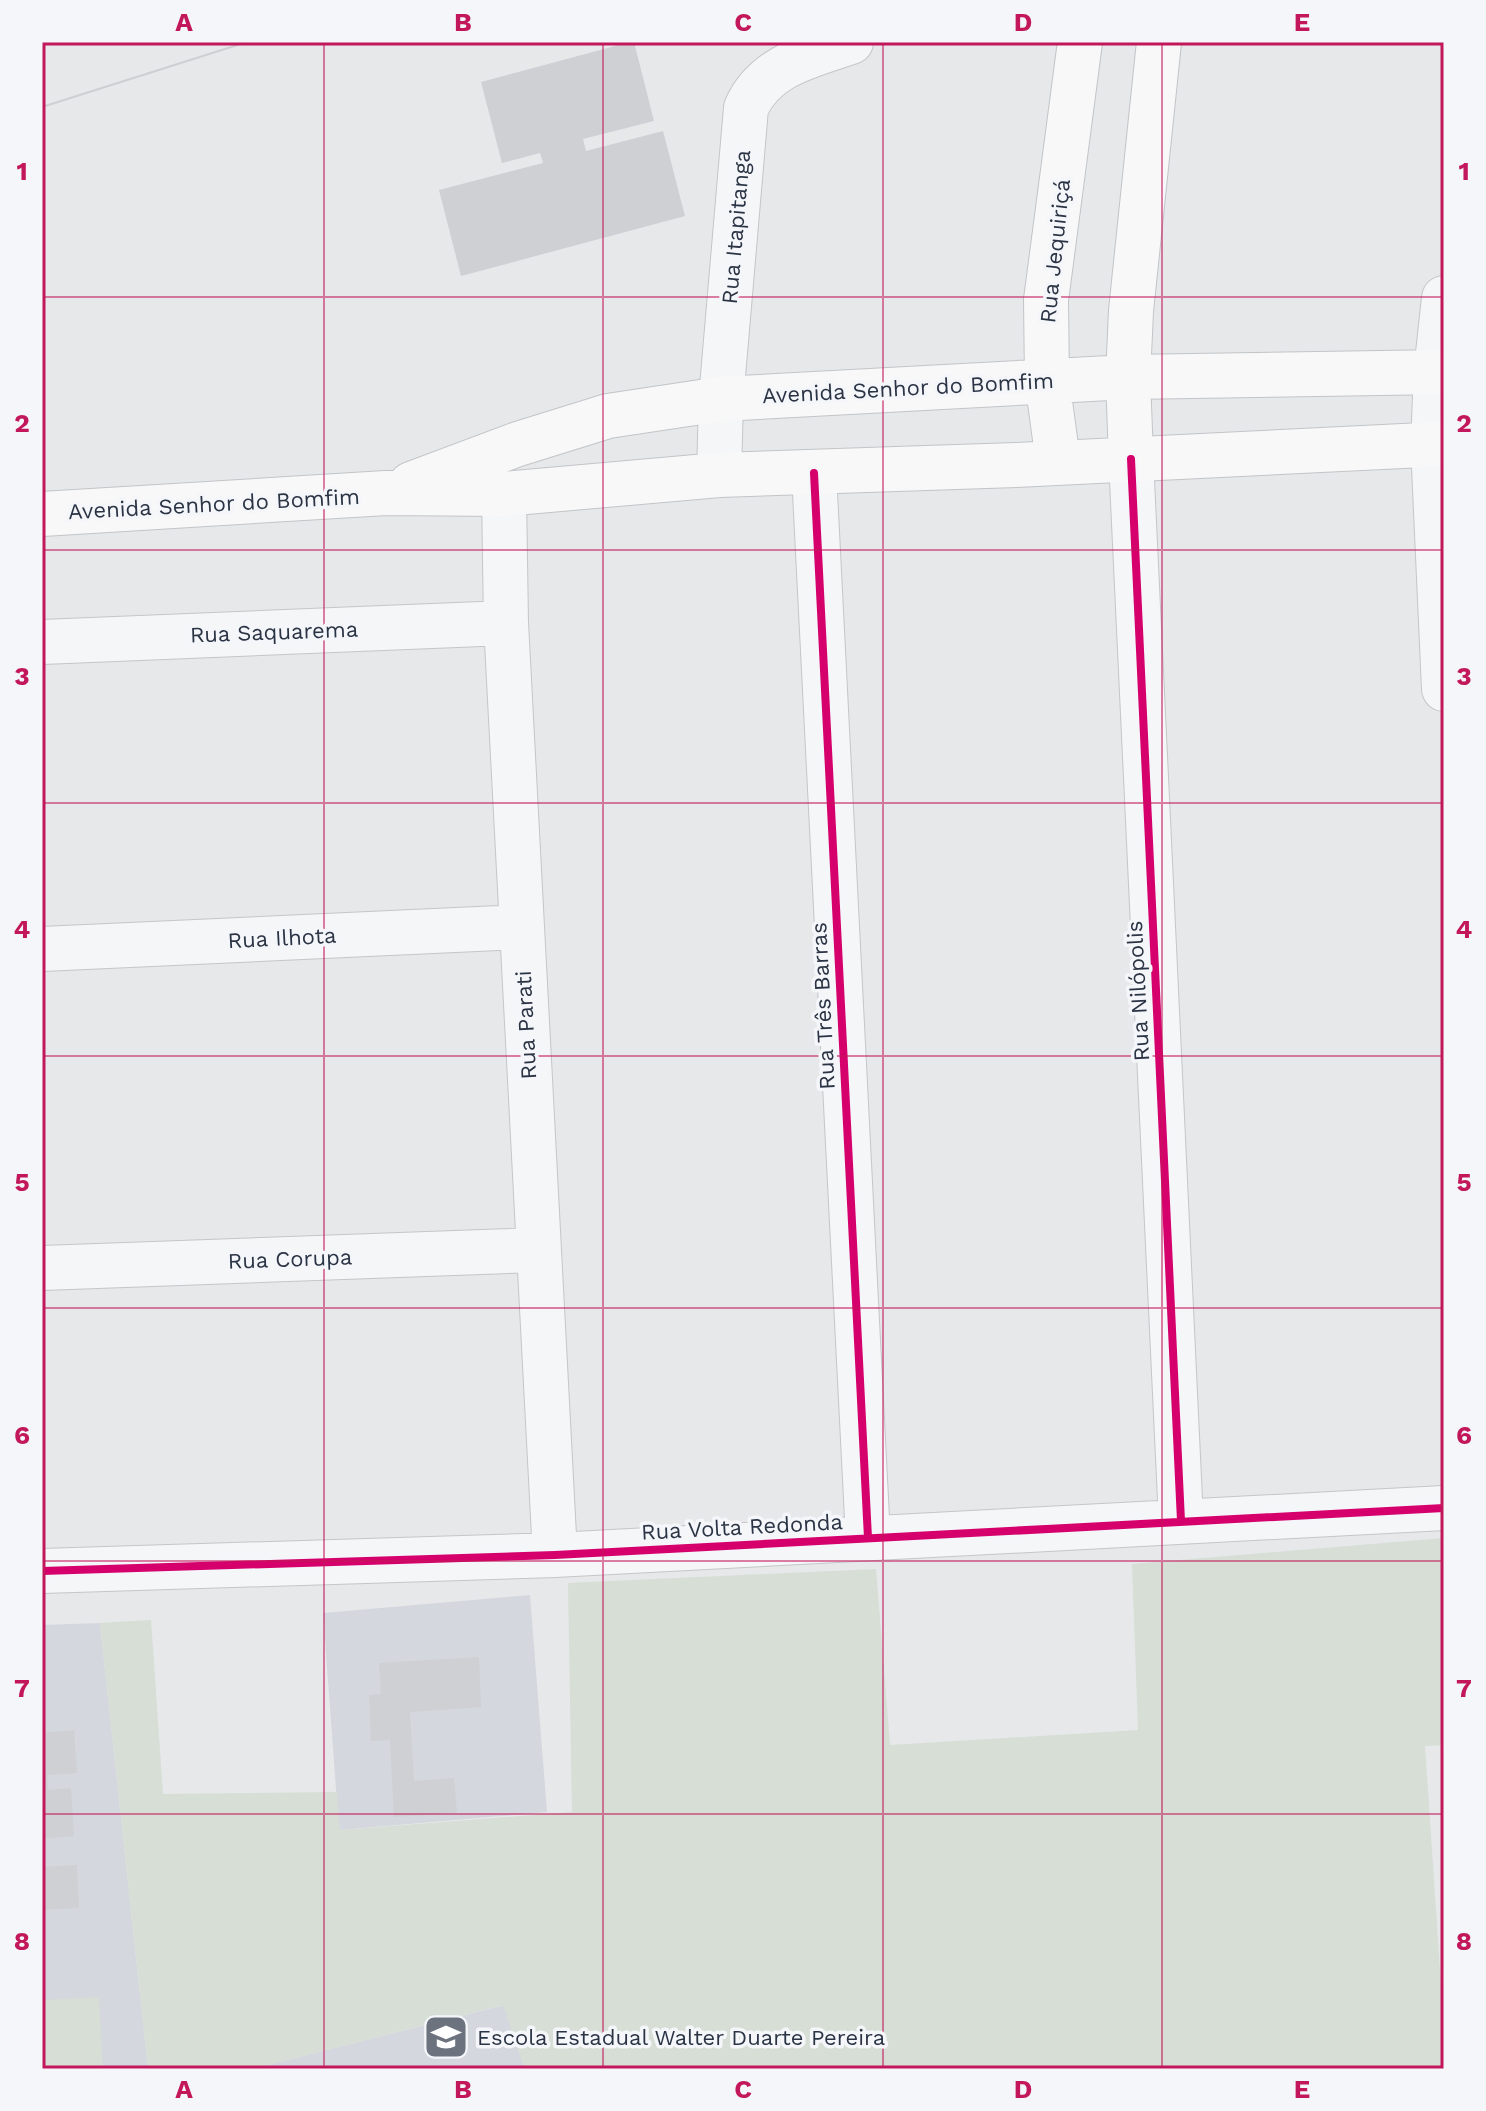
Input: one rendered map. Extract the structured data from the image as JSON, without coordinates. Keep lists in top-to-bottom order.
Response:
{
  "streets": {
    "main road": ["Rua Jequiriçá", "Avenida Senhor do Bomfim"],
    "street": [
      "Rua Itapitanga",
      "Rua Saquarema",
      "Rua Ilhota",
      "Rua Nilópolis",
      "Rua Três Barras",
      "Rua Parati",
      "Rua Corupa",
      "Rua Volta Redonda"
    ]
  },
  "crossings": [
    ["Rua Itapitanga", "Avenida Senhor do Bomfim"],
    ["Rua Jequiriçá", "Avenida Senhor do Bomfim"],
    ["Avenida Senhor do Bomfim", "Rua Nilópolis"],
    ["Avenida Senhor do Bomfim", "Rua Três Barras"],
    ["Avenida Senhor do Bomfim", "Rua Parati"],
    ["Rua Saquarema", "Rua Parati"],
    ["Rua Ilhota", "Rua Parati"],
    ["Rua Nilópolis", "Rua Volta Redonda"],
    ["Rua Três Barras", "Rua Volta Redonda"],
    ["Rua Parati", "Rua Corupa"],
    ["Rua Parati", "Rua Volta Redonda"]
  ],
  "places": {
    "school or university": ["Escola Estadual Walter Duarte Pereira"]
  },
  "grid": {
    "columns": [
      "A",
      "B",
      "C",
      "D",
      "E"
    ],
    "rows": [
      "1",
      "2",
      "3",
      "4",
      "5",
      "6",
      "7",
      "8"
    ]
  }
}
